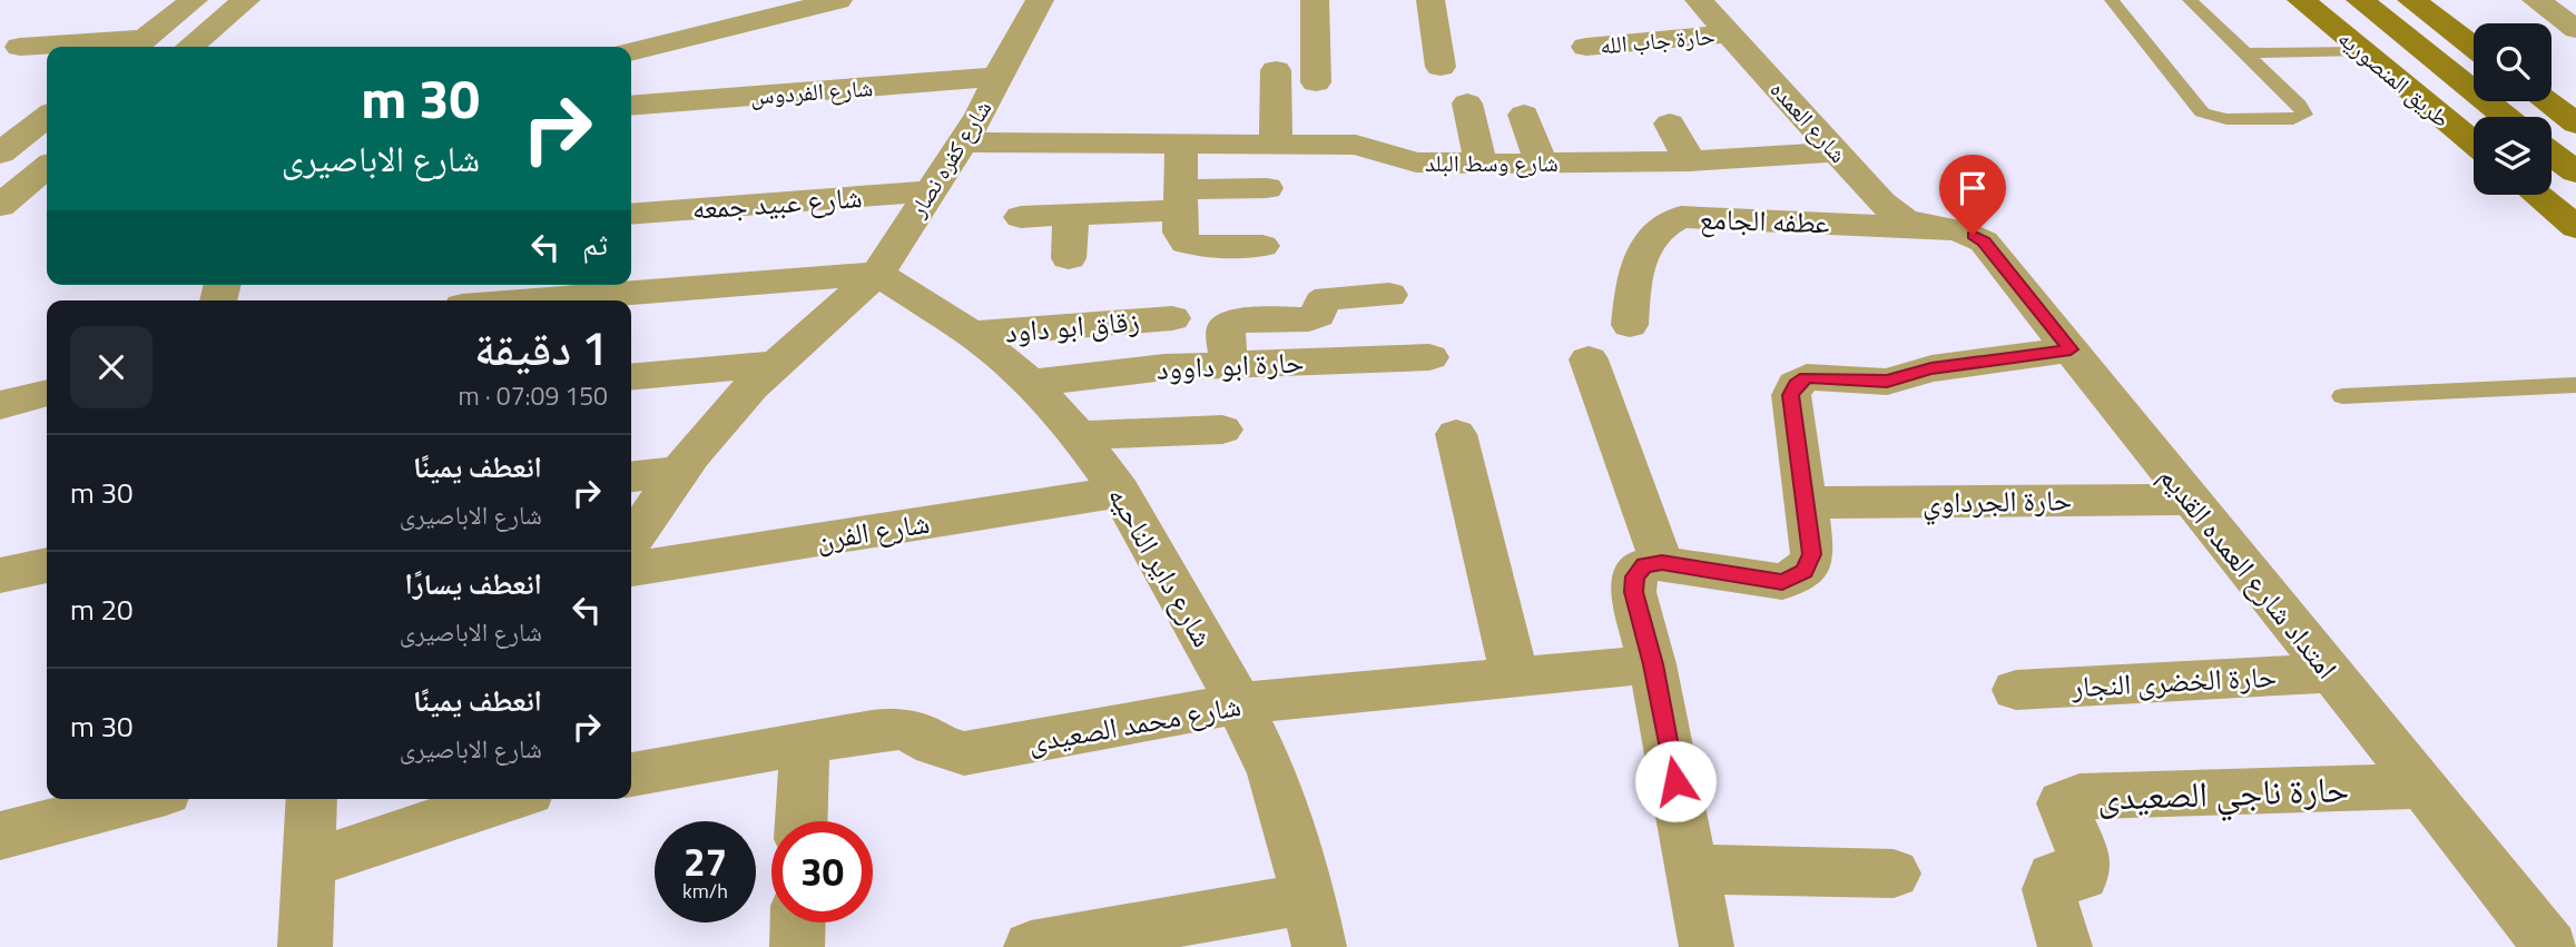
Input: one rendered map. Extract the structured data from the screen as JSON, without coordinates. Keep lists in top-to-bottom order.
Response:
{
  "streets": {
    "main road": ["طريق المنصوريه"],
    "street": [
      "حارة جاب الله",
      "شارع الفردوس",
      "شارع العمده",
      "شارع كفره نصار",
      "شارع وسط البلد",
      "شارع عبيد جمعه",
      "عطفه الجامع",
      "زقاق ابو داود",
      "حارة ابو داوود",
      "حارة الجرداوي",
      "شارع الفرن",
      "شارع داير الناحيه",
      "امتداد شارع العمده القديم",
      "حارة الخضرى النجار",
      "شارع محمد الصعيدى",
      "حارة ناجي الصعيدى"
    ]
  },
  "crossings": [
    ["حارة جاب الله", "شارع العمده"],
    ["شارع الفردوس", "شارع كفره نصار"],
    ["شارع العمده", "شارع وسط البلد"],
    ["شارع العمده", "عطفه الجامع"],
    ["شارع العمده", "امتداد شارع العمده القديم"],
    ["شارع كفره نصار", "شارع وسط البلد"],
    ["شارع كفره نصار", "شارع عبيد جمعه"],
    ["شارع كفره نصار", "شارع داير الناحيه"],
    ["عطفه الجامع", "امتداد شارع العمده القديم"],
    ["زقاق ابو داود", "شارع داير الناحيه"],
    ["حارة ابو داوود", "شارع داير الناحيه"],
    ["حارة الجرداوي", "امتداد شارع العمده القديم"],
    ["شارع الفرن", "شارع داير الناحيه"],
    ["شارع داير الناحيه", "شارع محمد الصعيدى"],
    ["امتداد شارع العمده القديم", "حارة الخضرى النجار"],
    ["امتداد شارع العمده القديم", "حارة ناجي الصعيدى"]
  ],
  "page": {
    "turn": ["30 m", "شارع الاباصيرى"],
    "then": "ثم",
    "heading": ["1 دقيقة", "150 m · 07:09"],
    "list": [
      {
        "name": "انعطف يمينًا",
        "note": "شارع الاباصيرى",
        "value": "30 m"
      },
      {
        "name": "انعطف يسارًا",
        "note": "شارع الاباصيرى",
        "value": "20 m"
      },
      {
        "name": "انعطف يمينًا",
        "note": "شارع الاباصيرى",
        "value": "30 m"
      }
    ],
    "speed": "27 km/h",
    "limit": "30"
  }
}
